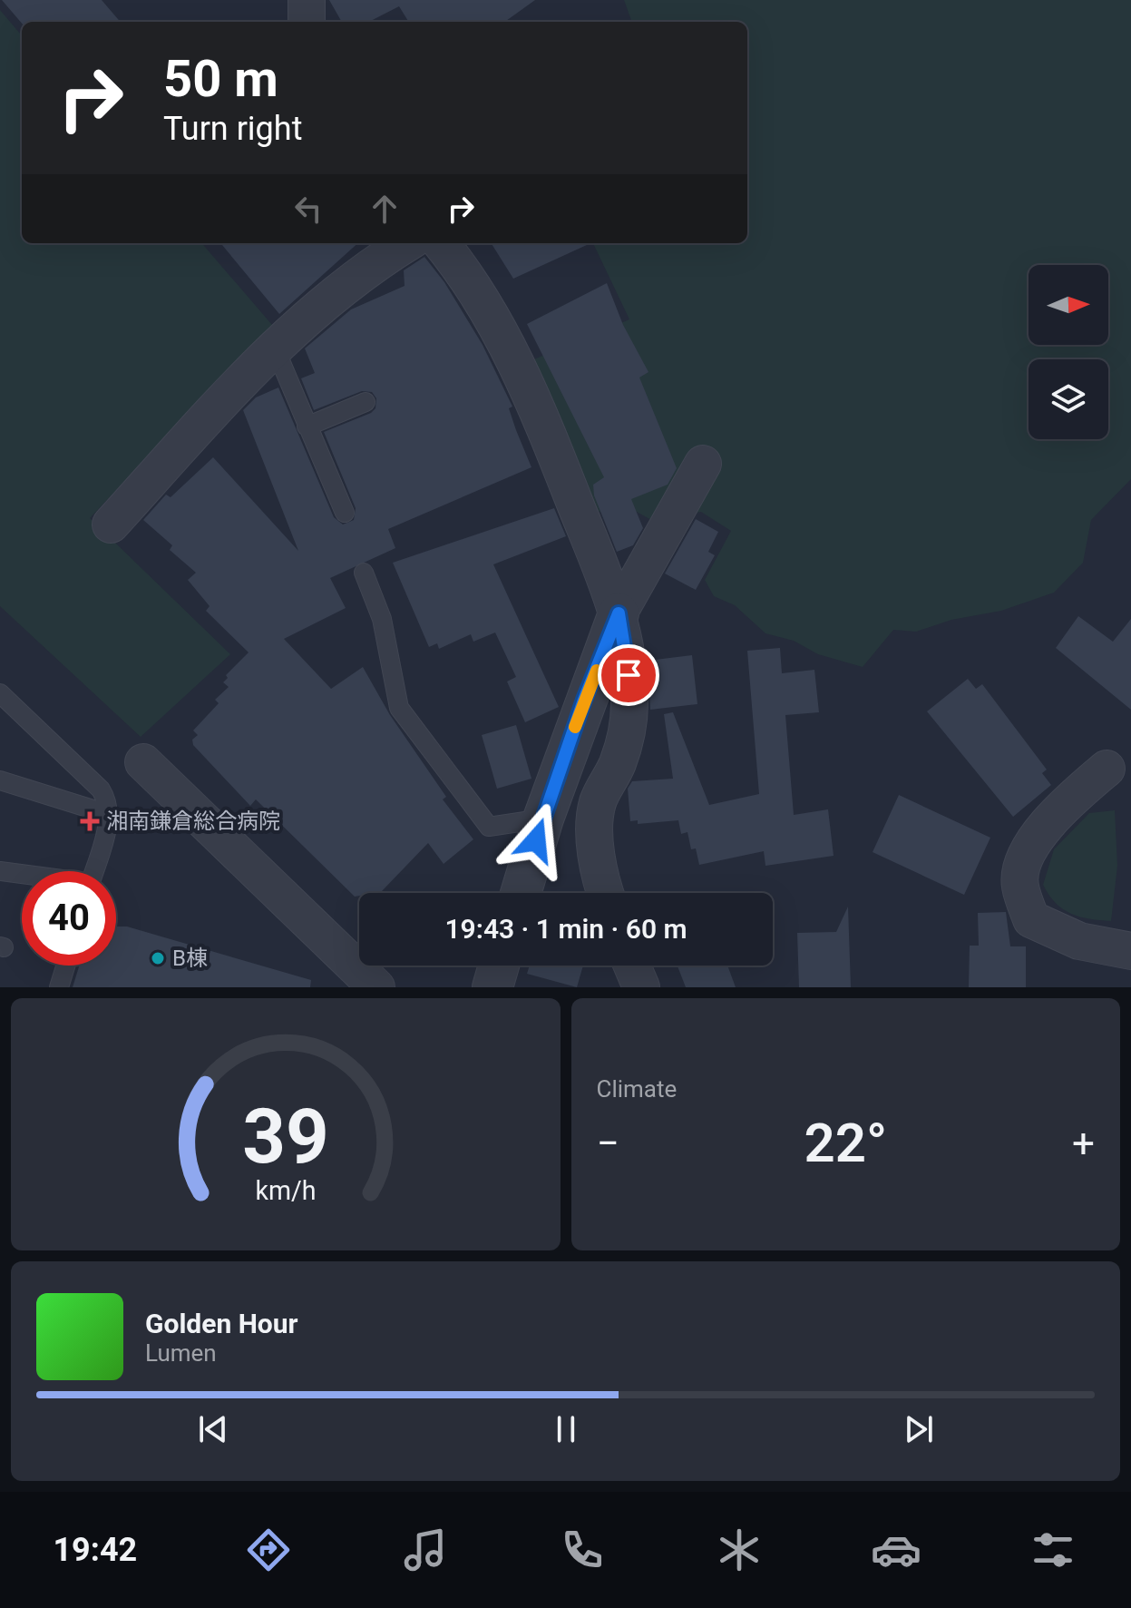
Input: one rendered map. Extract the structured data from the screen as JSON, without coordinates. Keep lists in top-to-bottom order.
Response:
{
  "places": {
    "health": ["湘南鎌倉総合病院"],
    "other": ["B棟"]
  },
  "north": "right",
  "page": {
    "turn": ["50 m", "Turn right"],
    "limit": "40",
    "trip": "19:43 · 1 min · 60 m",
    "tile": "Climate",
    "heat": ["−", "22°", "+"],
    "song": ["Golden Hour", "Lumen"],
    "tabs": "19:42",
    "gauge": ["39", "km/h"]
  }
}
